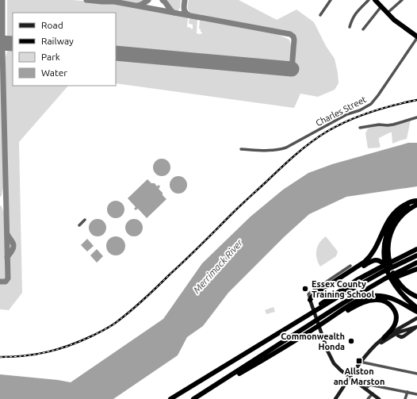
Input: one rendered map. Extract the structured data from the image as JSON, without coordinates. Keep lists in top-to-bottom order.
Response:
{
  "streets": {
    "street": ["Charles Street"]
  },
  "water": ["Merrimack River"],
  "places": {
    "other": ["Essex County Training School", "Commonwealth Honda"],
    "transit": ["Allston and Marston"]
  },
  "legend": [
    "Road",
    "Railway",
    "Park",
    "Water"
  ]
}
